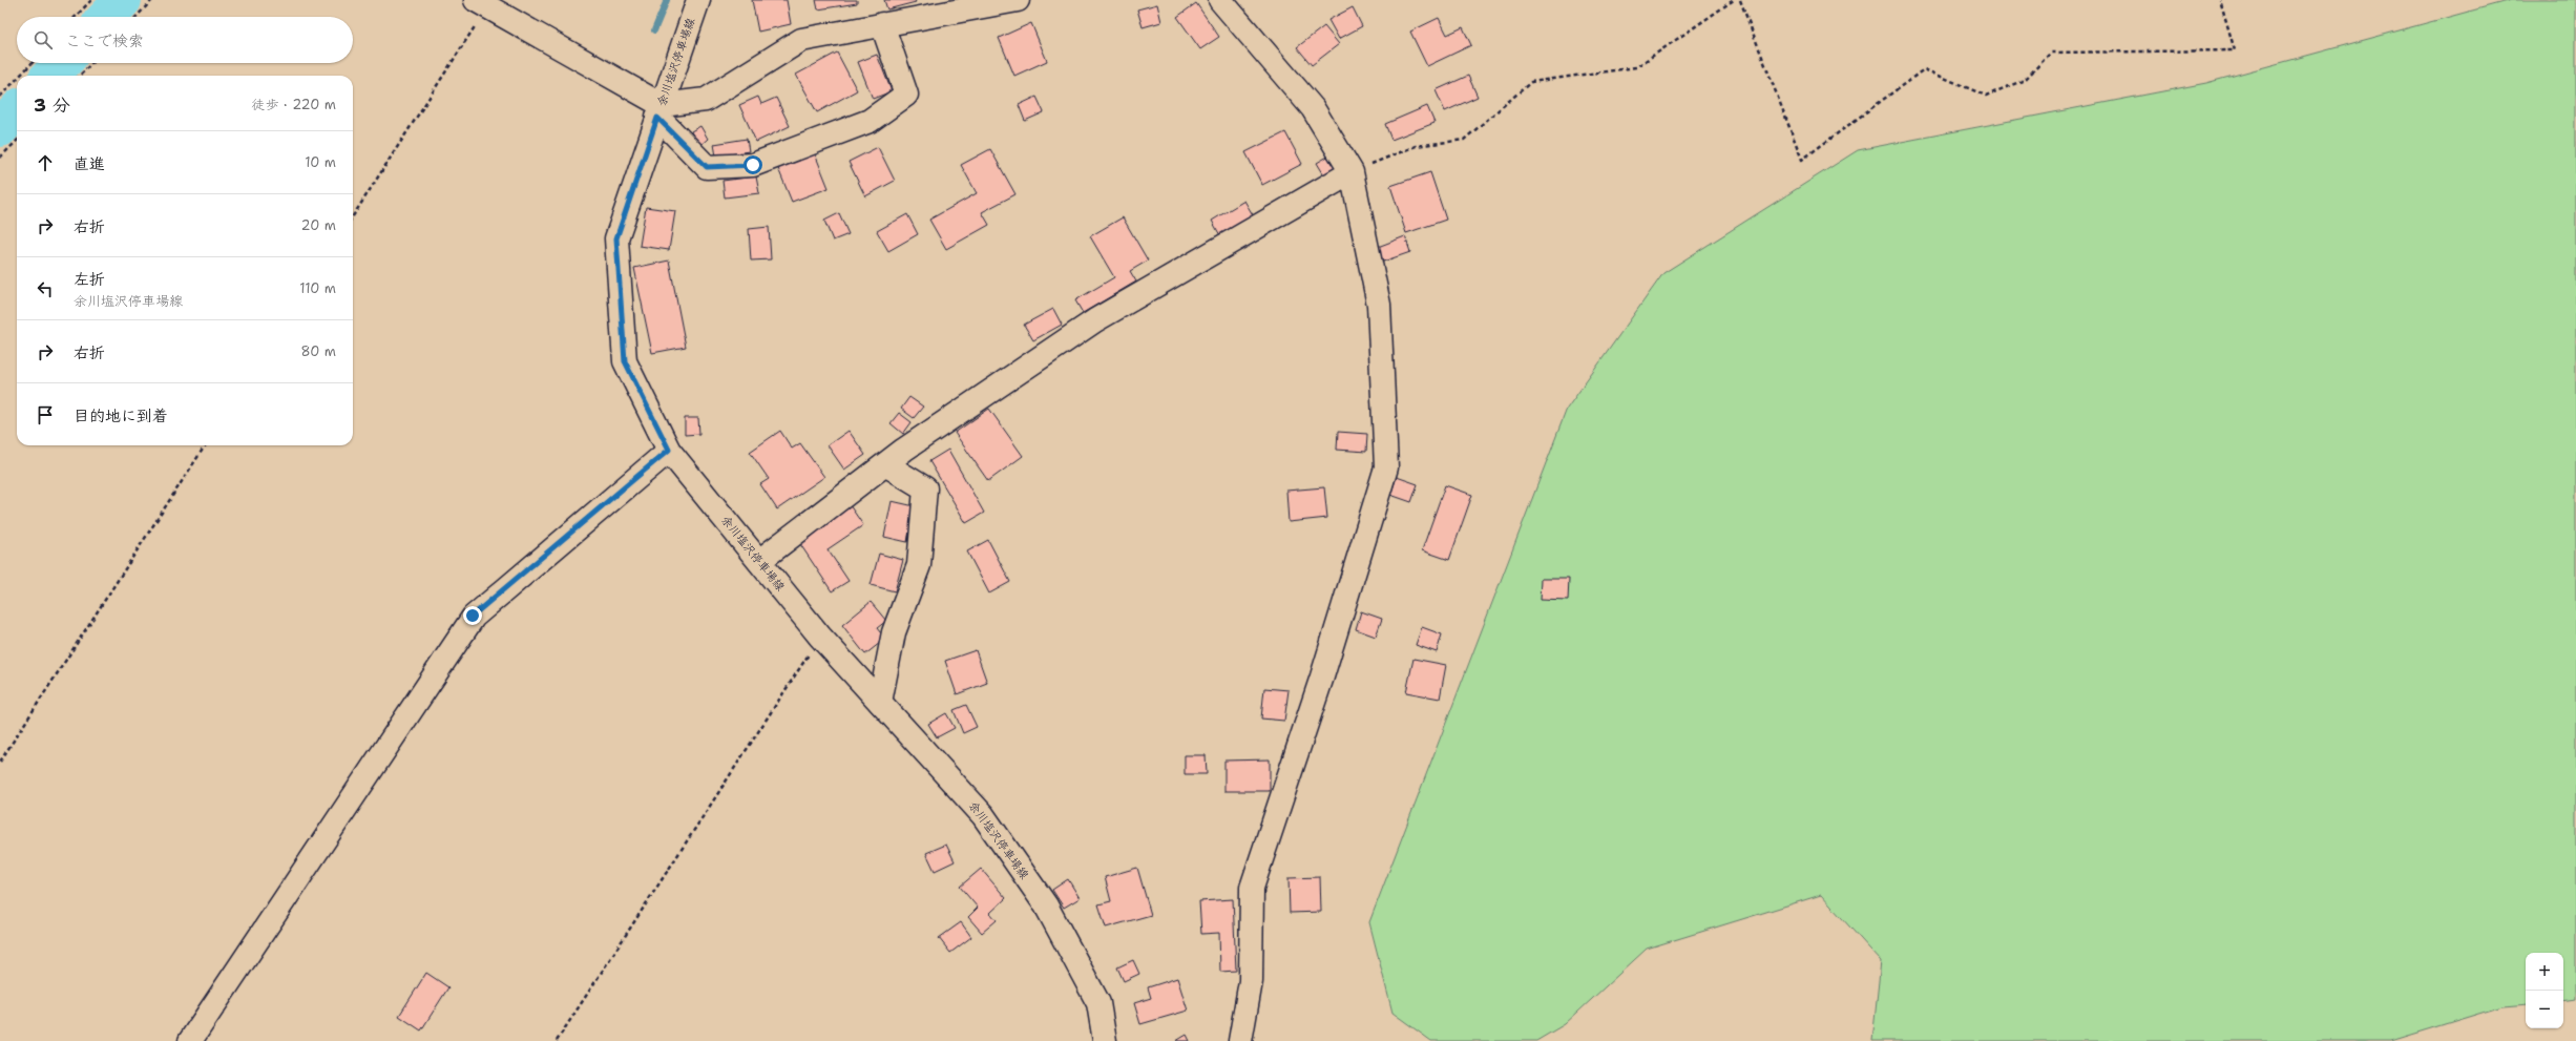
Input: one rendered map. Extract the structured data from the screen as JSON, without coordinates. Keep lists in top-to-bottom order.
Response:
{
  "streets": {
    "street": ["余川塩沢停車場線"]
  },
  "page": {
    "search": "ここで検索",
    "heading": ["3 分", "徒歩 · 220 m"],
    "list": [
      ["直進", "10 m"],
      ["右折", "20 m"],
      ["左折", "余川塩沢停車場線", "110 m"],
      ["右折", "80 m"],
      "目的地に到着"
    ],
    "map_buttons": ["+", "−"]
  }
}
